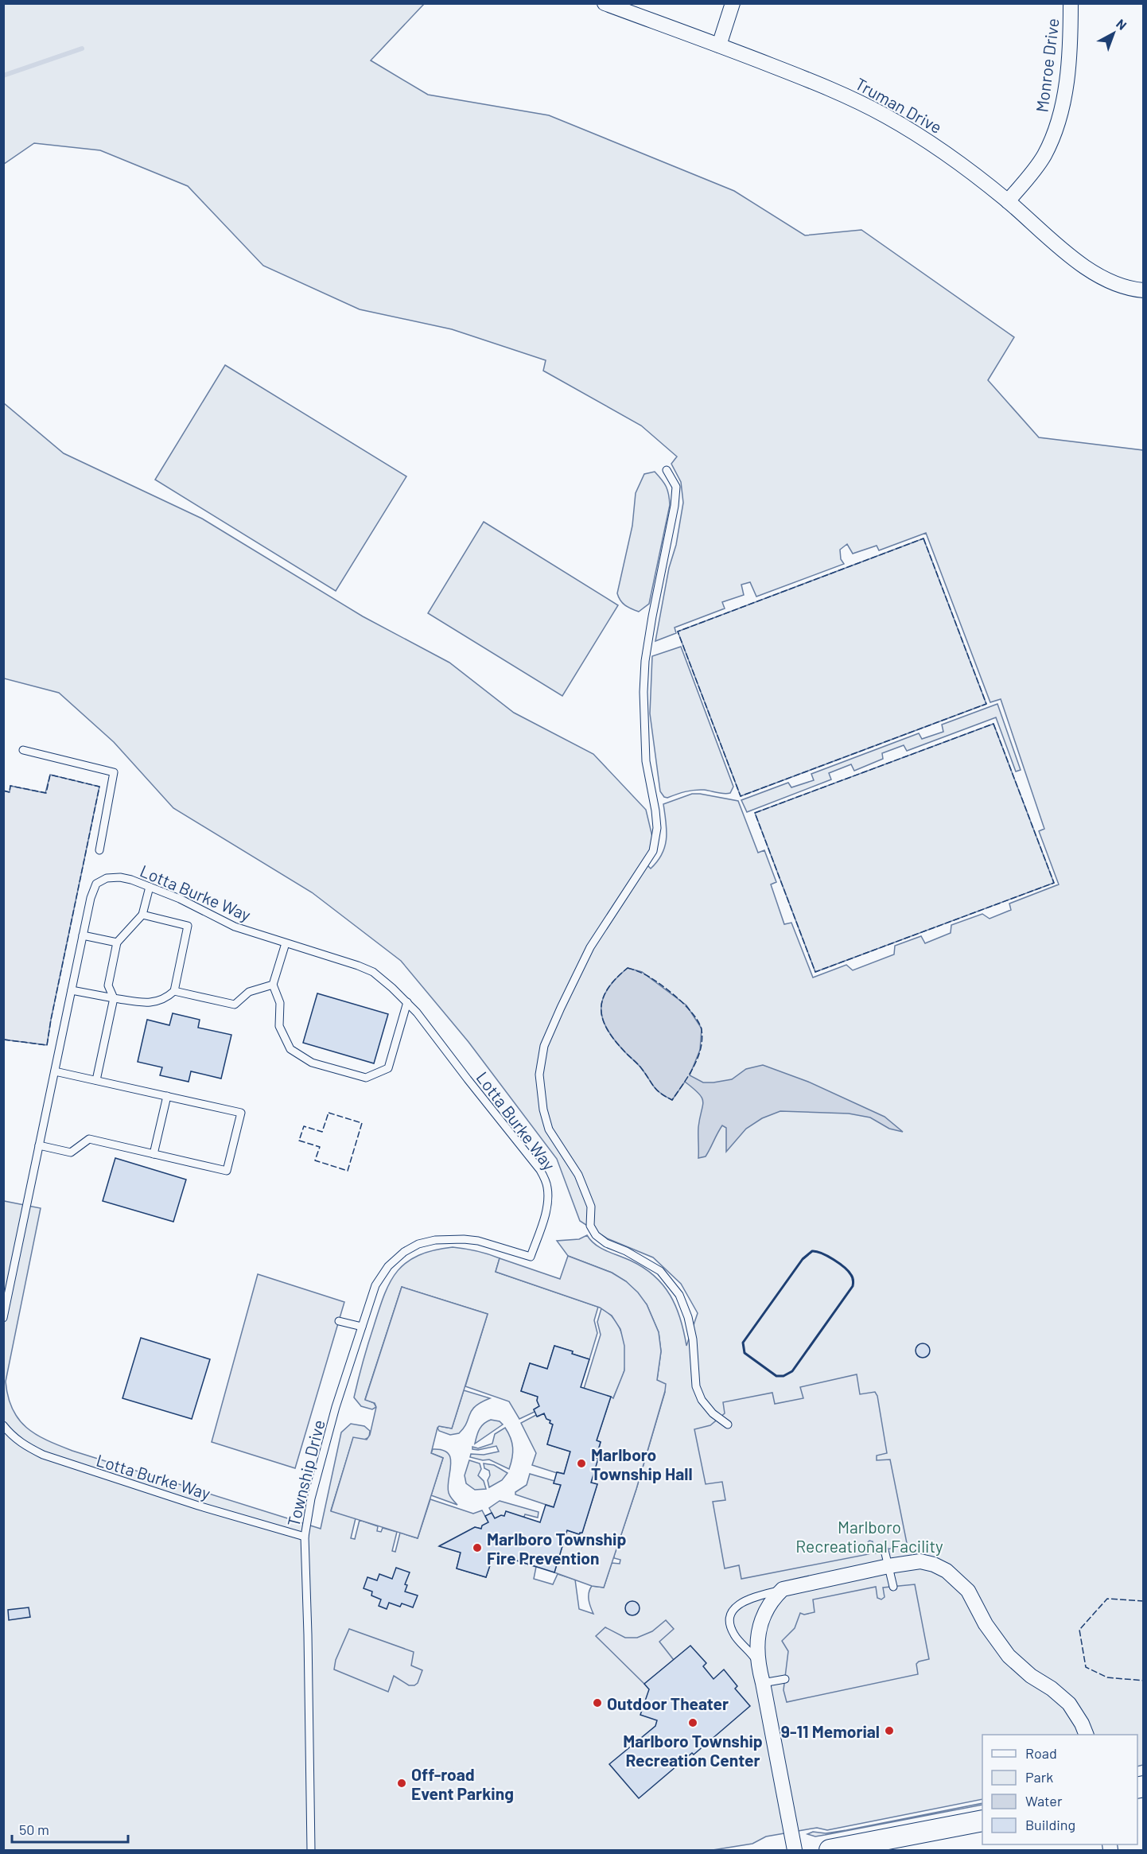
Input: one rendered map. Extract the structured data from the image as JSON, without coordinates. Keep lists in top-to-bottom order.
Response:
{
  "streets": {
    "street": ["Monroe Drive", "Truman Drive"],
    "lane": ["Lotta Burke Way", "Township Drive"]
  },
  "crossings": [
    ["Monroe Drive", "Truman Drive"],
    ["Lotta Burke Way", "Township Drive"]
  ],
  "parks": ["Marlboro Recreational Facility"],
  "places": [
    "Marlboro Township Hall",
    "Marlboro Township Fire Prevention",
    "Outdoor Theater",
    "Marlboro Township Recreation Center",
    "9-11 Memorial",
    "Off-road Event Parking"
  ],
  "legend": [
    "Road",
    "Park",
    "Water",
    "Building"
  ],
  "scale_bar": "50 m",
  "north": "top right"
}
